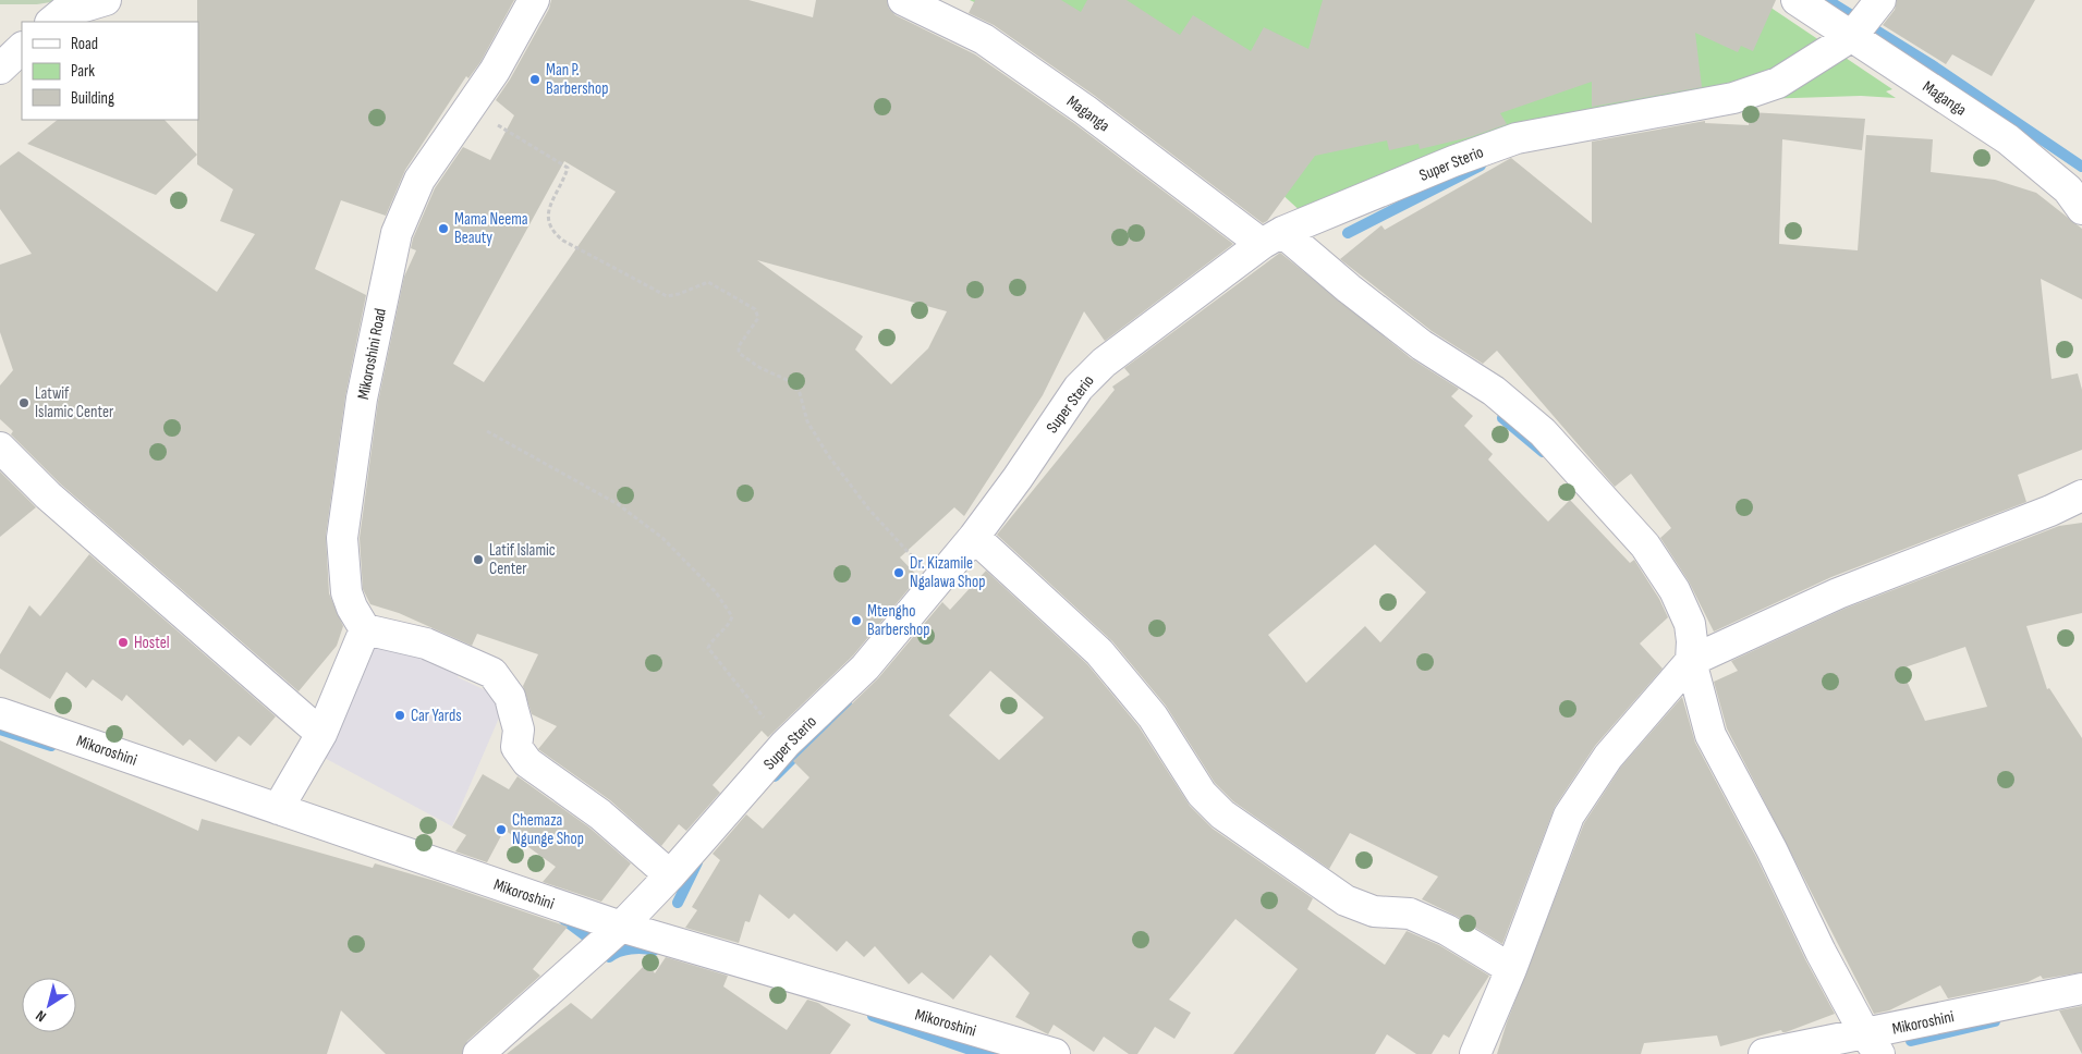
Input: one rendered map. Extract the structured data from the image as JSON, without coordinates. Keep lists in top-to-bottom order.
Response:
{
  "streets": {
    "street": [
      "Maganga",
      "Super Sterio",
      "Mikoroshini Road",
      "Mikoroshini"
    ]
  },
  "crossings": [
    ["Maganga", "Super Sterio"],
    ["Maganga", "Mikoroshini"],
    ["Super Sterio", "Mikoroshini"]
  ],
  "places": [
    "Man P. Barbershop",
    "Mama Neema Beauty",
    "Latwif Islamic Center",
    "Latif Islamic Center",
    "Dr. Kizamile Ngalawa Shop",
    "Mtengho Barbershop",
    "Hostel",
    "Car Yards",
    "Chemaza Ngunge Shop"
  ],
  "legend": ["Road", "Park", "Building"],
  "north": "bottom left"
}
